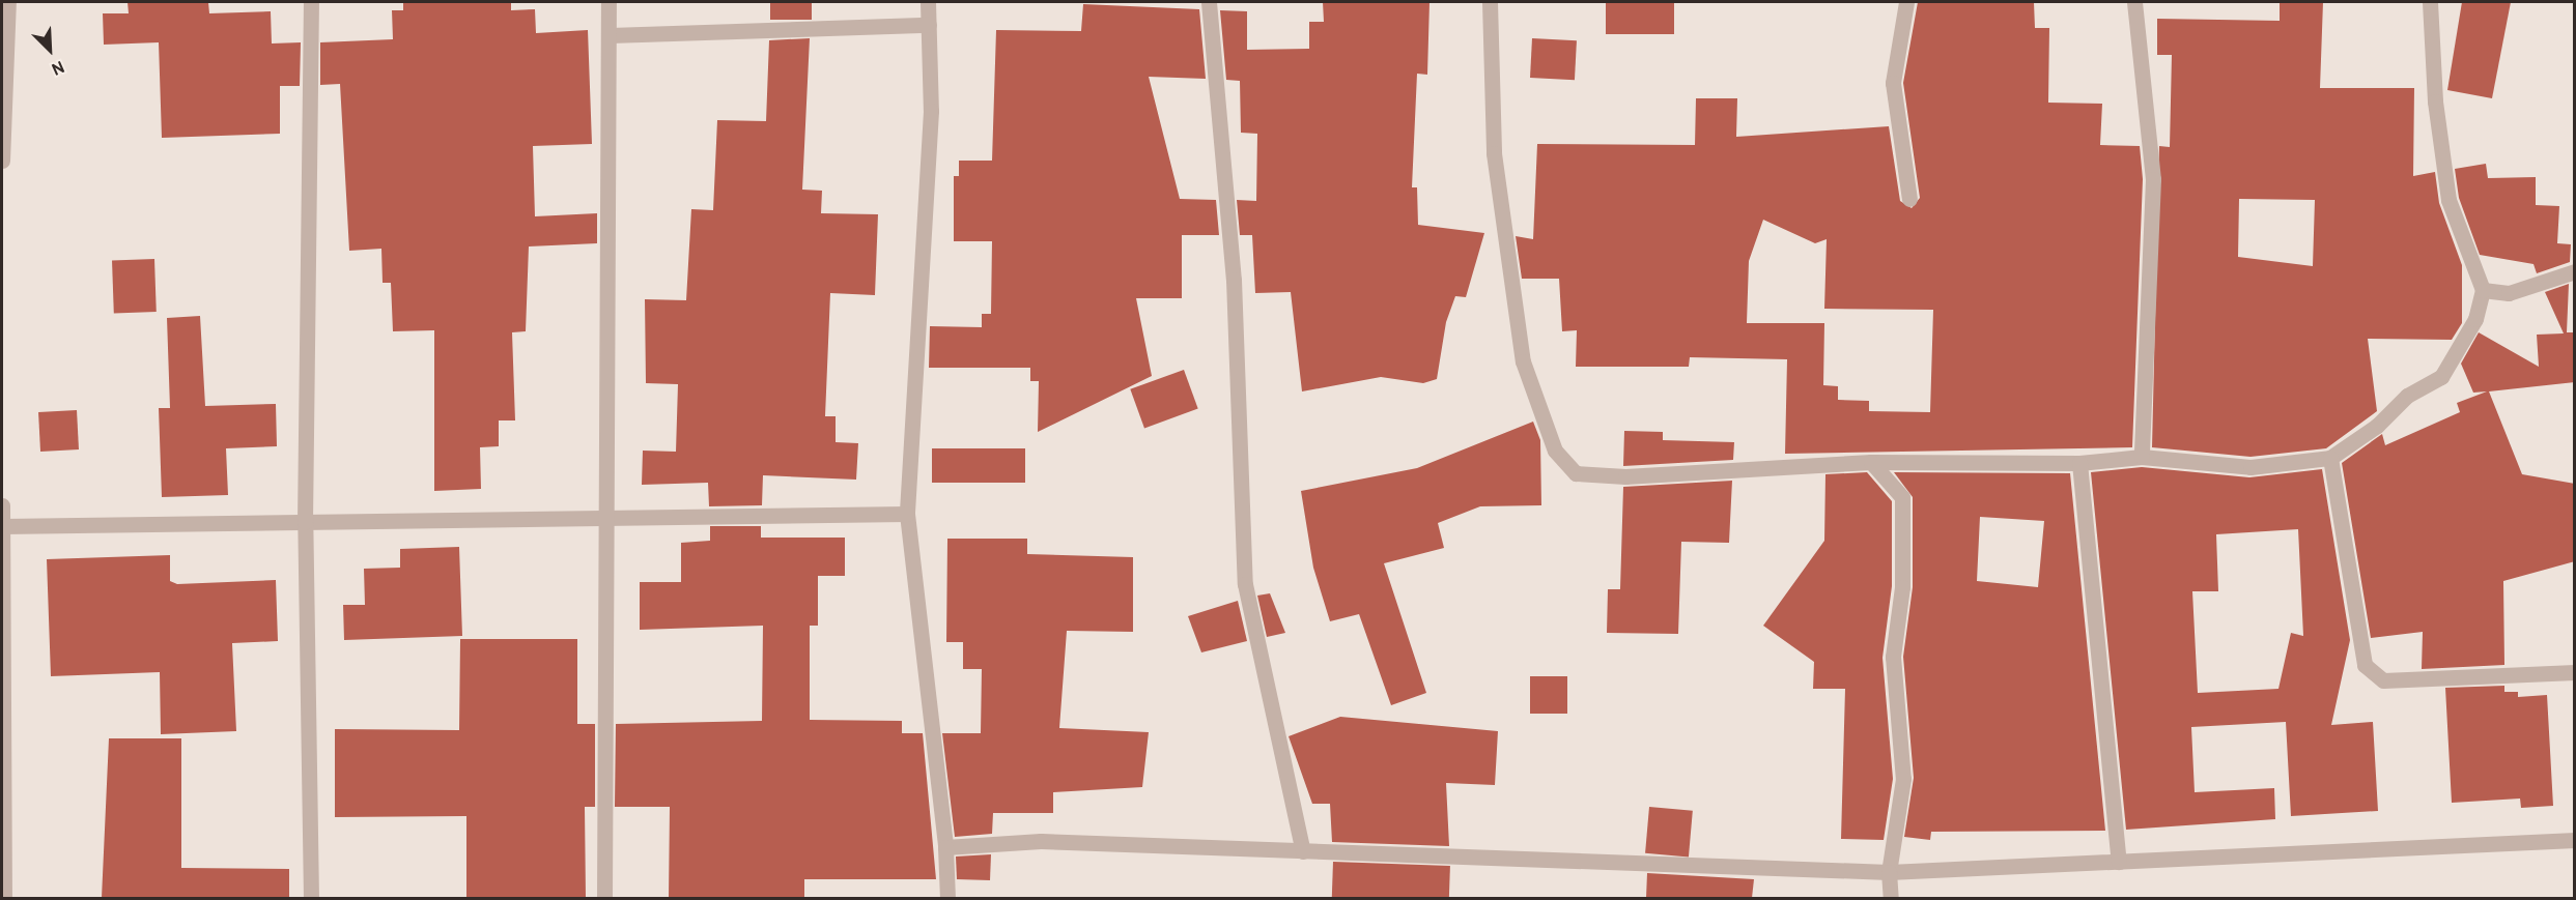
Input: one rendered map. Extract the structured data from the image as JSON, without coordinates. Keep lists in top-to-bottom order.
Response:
{
  "north": "bottom right"
}
